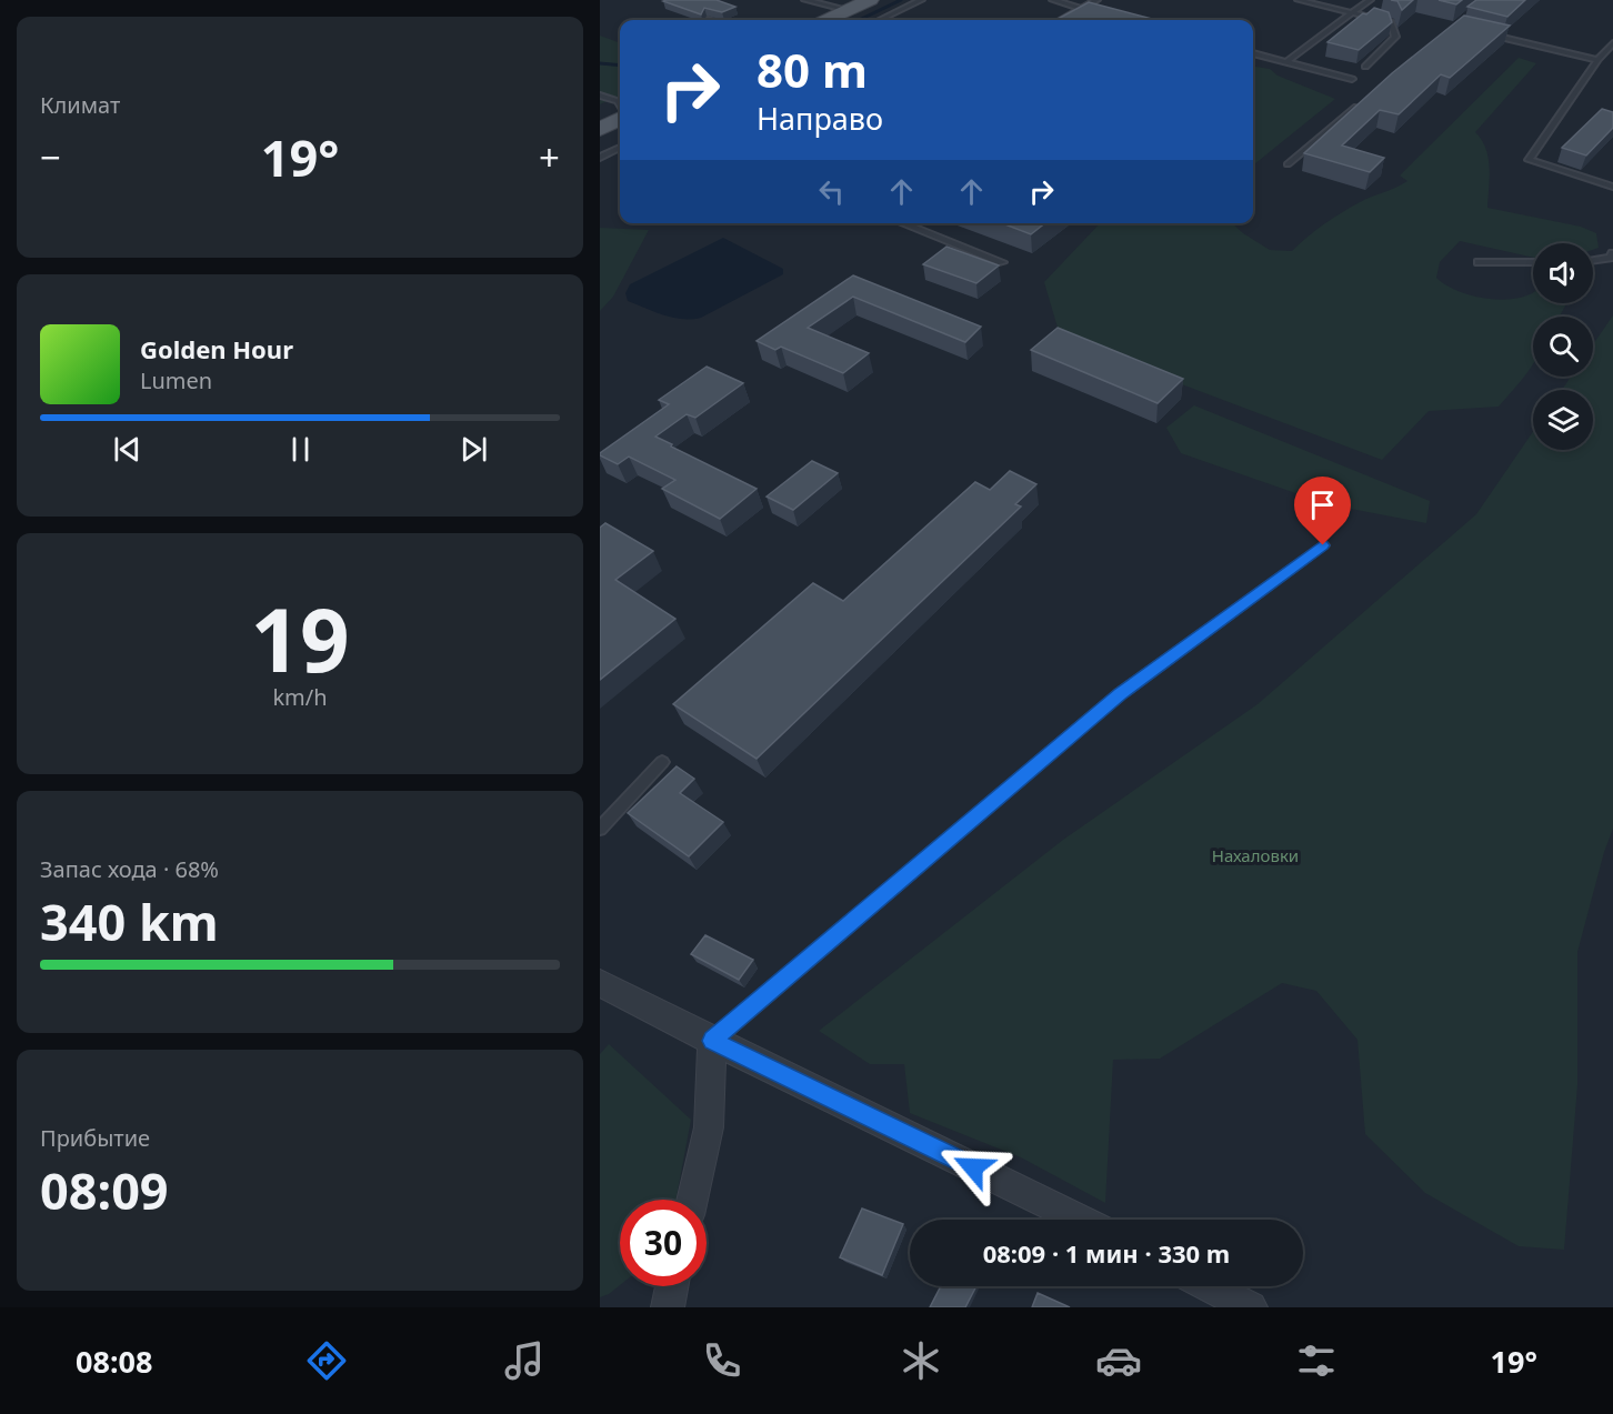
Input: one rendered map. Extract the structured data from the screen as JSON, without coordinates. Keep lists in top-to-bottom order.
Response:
{
  "parks": ["Нахаловки"],
  "page": {
    "tile": [
      "Климат",
      ["19", "km/h"],
      ["Запас хода · 68%", "340 km"],
      ["Прибытие", "08:09"]
    ],
    "turn": ["80 m", "Направо"],
    "heat": ["−", "19°", "+"],
    "song": ["Golden Hour", "Lumen"],
    "limit": "30",
    "trip": "08:09 · 1 мин · 330 m",
    "tabs": ["08:08", "19°"]
  }
}
